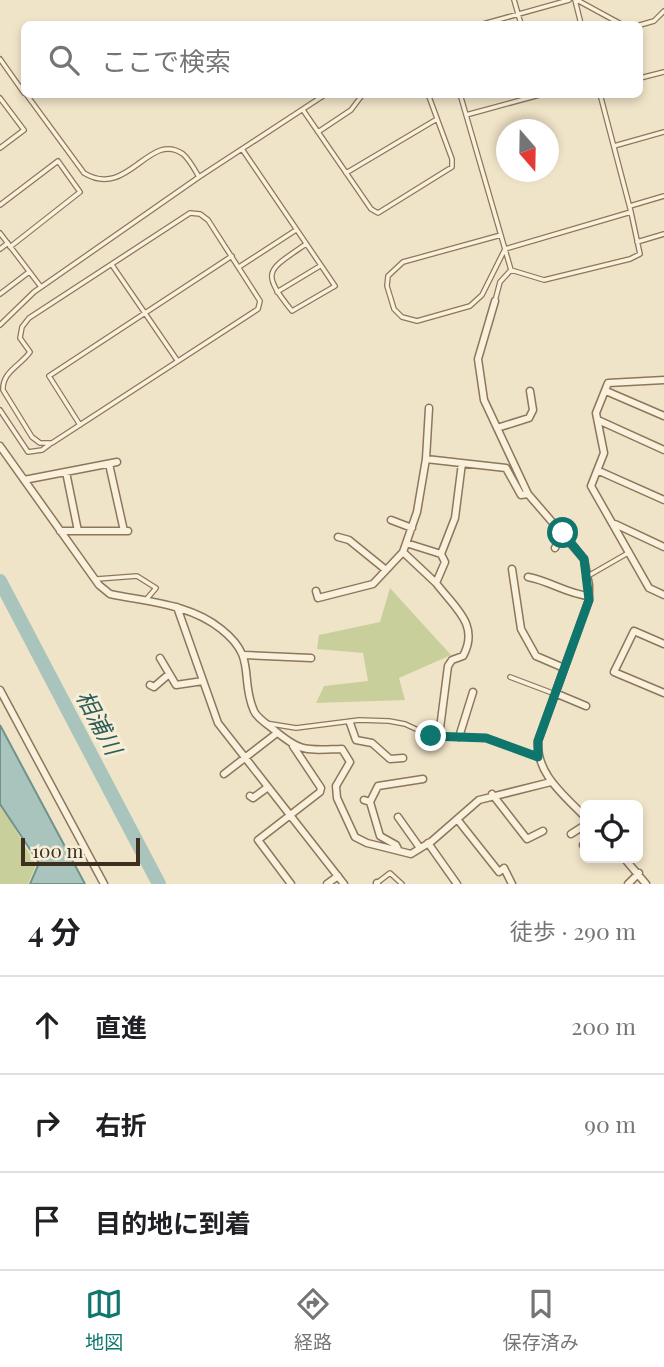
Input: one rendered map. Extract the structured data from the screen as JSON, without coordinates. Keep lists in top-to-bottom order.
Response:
{
  "water": ["相浦川"],
  "scale_bar": "100 m",
  "north": "bottom",
  "page": {
    "search": "ここで検索",
    "scale": "100 m",
    "heading": ["4 分", "徒歩 · 290 m"],
    "list": [
      ["直進", "200 m"],
      ["右折", "90 m"],
      "目的地に到着"
    ],
    "nav": ["地図", "経路", "保存済み"]
  }
}
